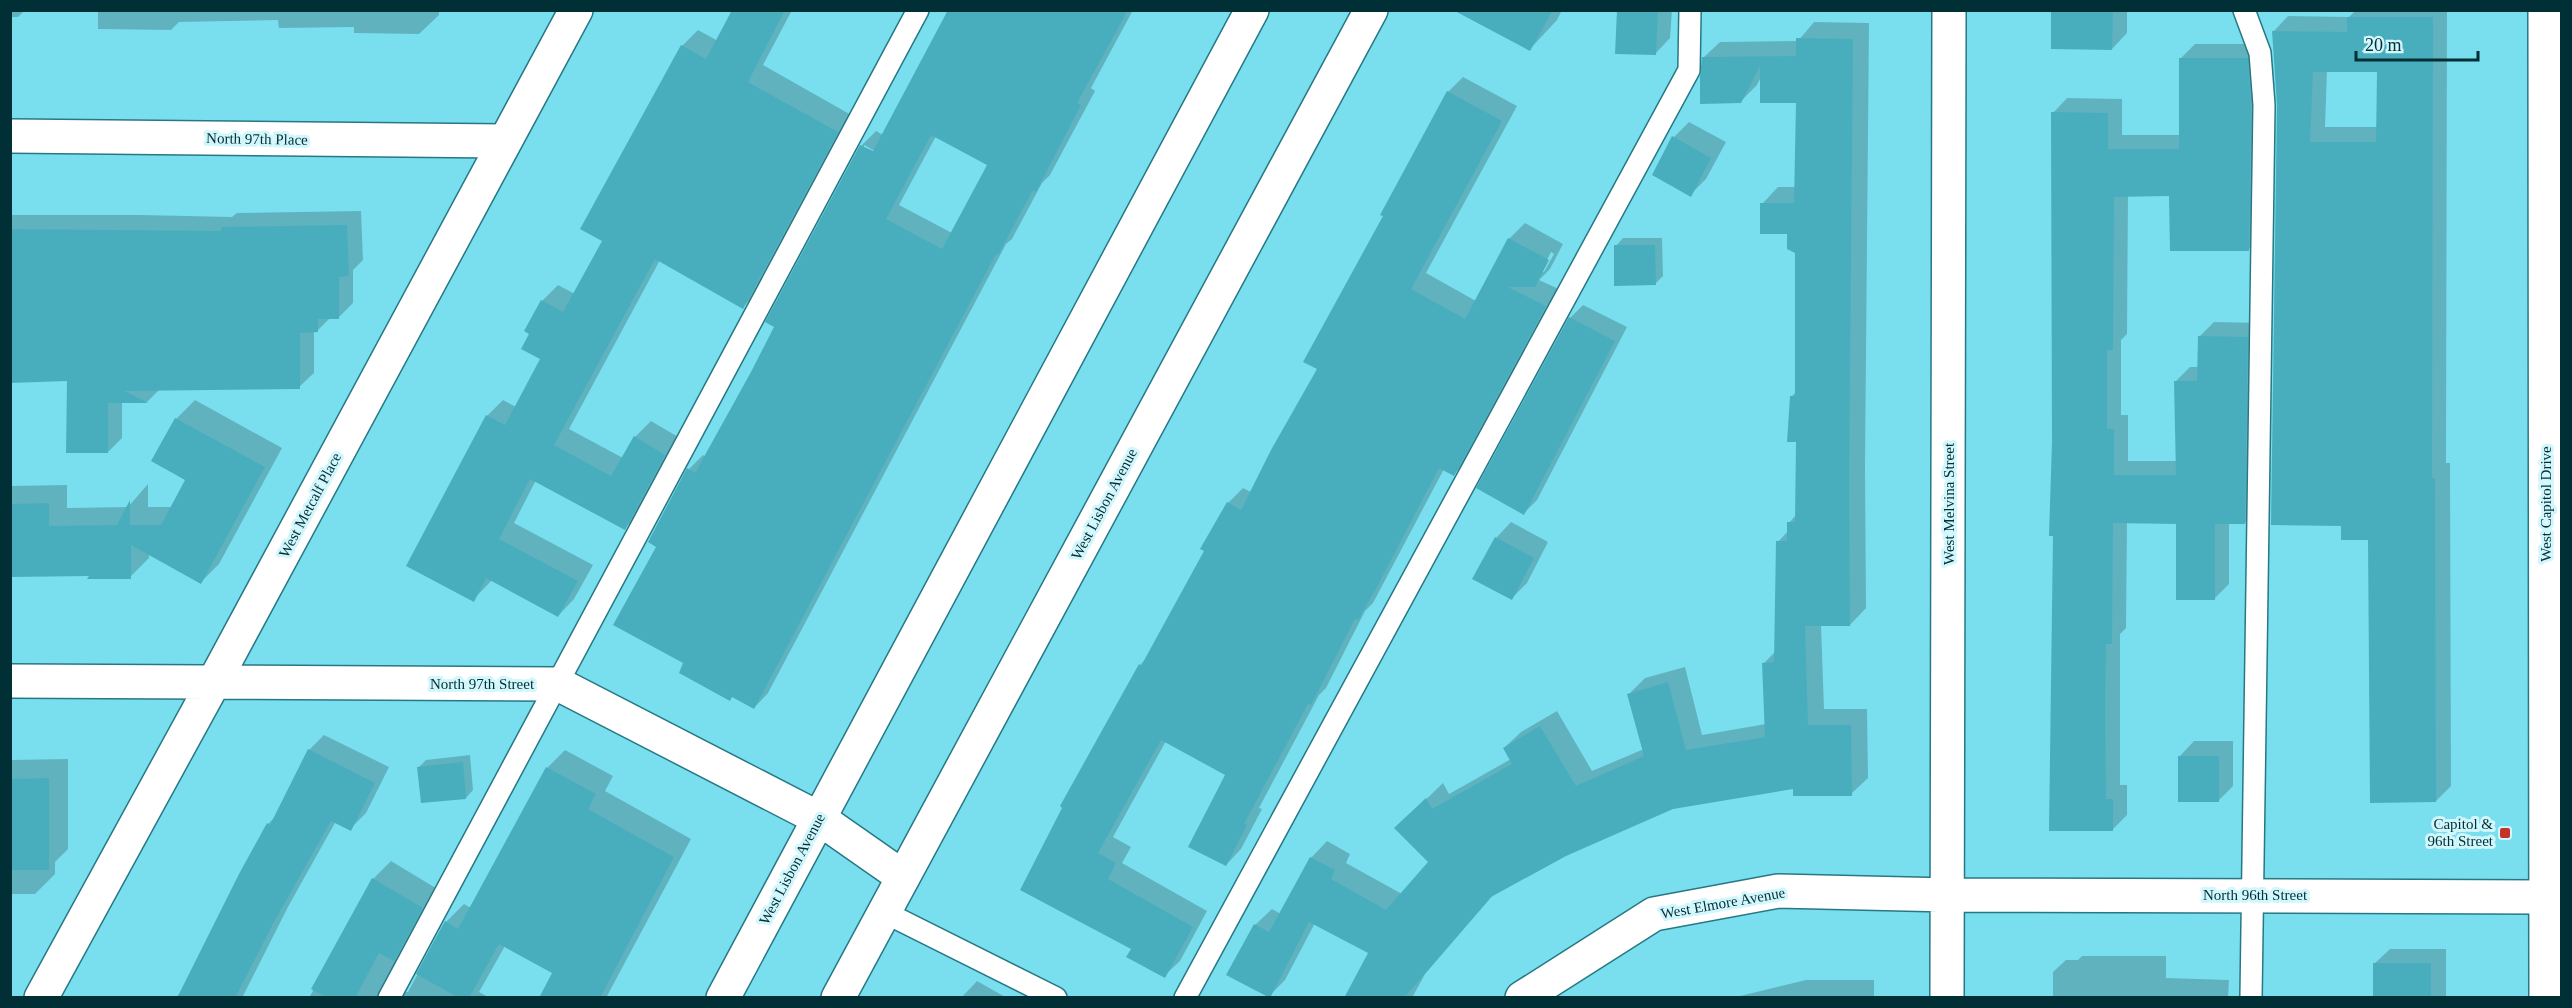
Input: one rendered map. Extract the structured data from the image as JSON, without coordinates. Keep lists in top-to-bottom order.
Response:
{
  "streets": {
    "street": [
      "North 97th Place",
      "West Lisbon Avenue",
      "West Melvina Street",
      "West Capitol Drive",
      "West Metcalf Place",
      "North 97th Street",
      "North 96th Street",
      "West Elmore Avenue"
    ]
  },
  "crossings": [
    ["North 97th Place", "West Metcalf Place"],
    ["West Lisbon Avenue", "North 97th Street"],
    ["West Melvina Street", "North 96th Street"],
    ["West Melvina Street", "West Elmore Avenue"],
    ["West Capitol Drive", "North 96th Street"],
    ["West Metcalf Place", "North 97th Street"],
    ["North 96th Street", "West Elmore Avenue"]
  ],
  "places": {
    "transit": ["Capitol & 96th Street"]
  },
  "scale_bar": "20 m"
}
